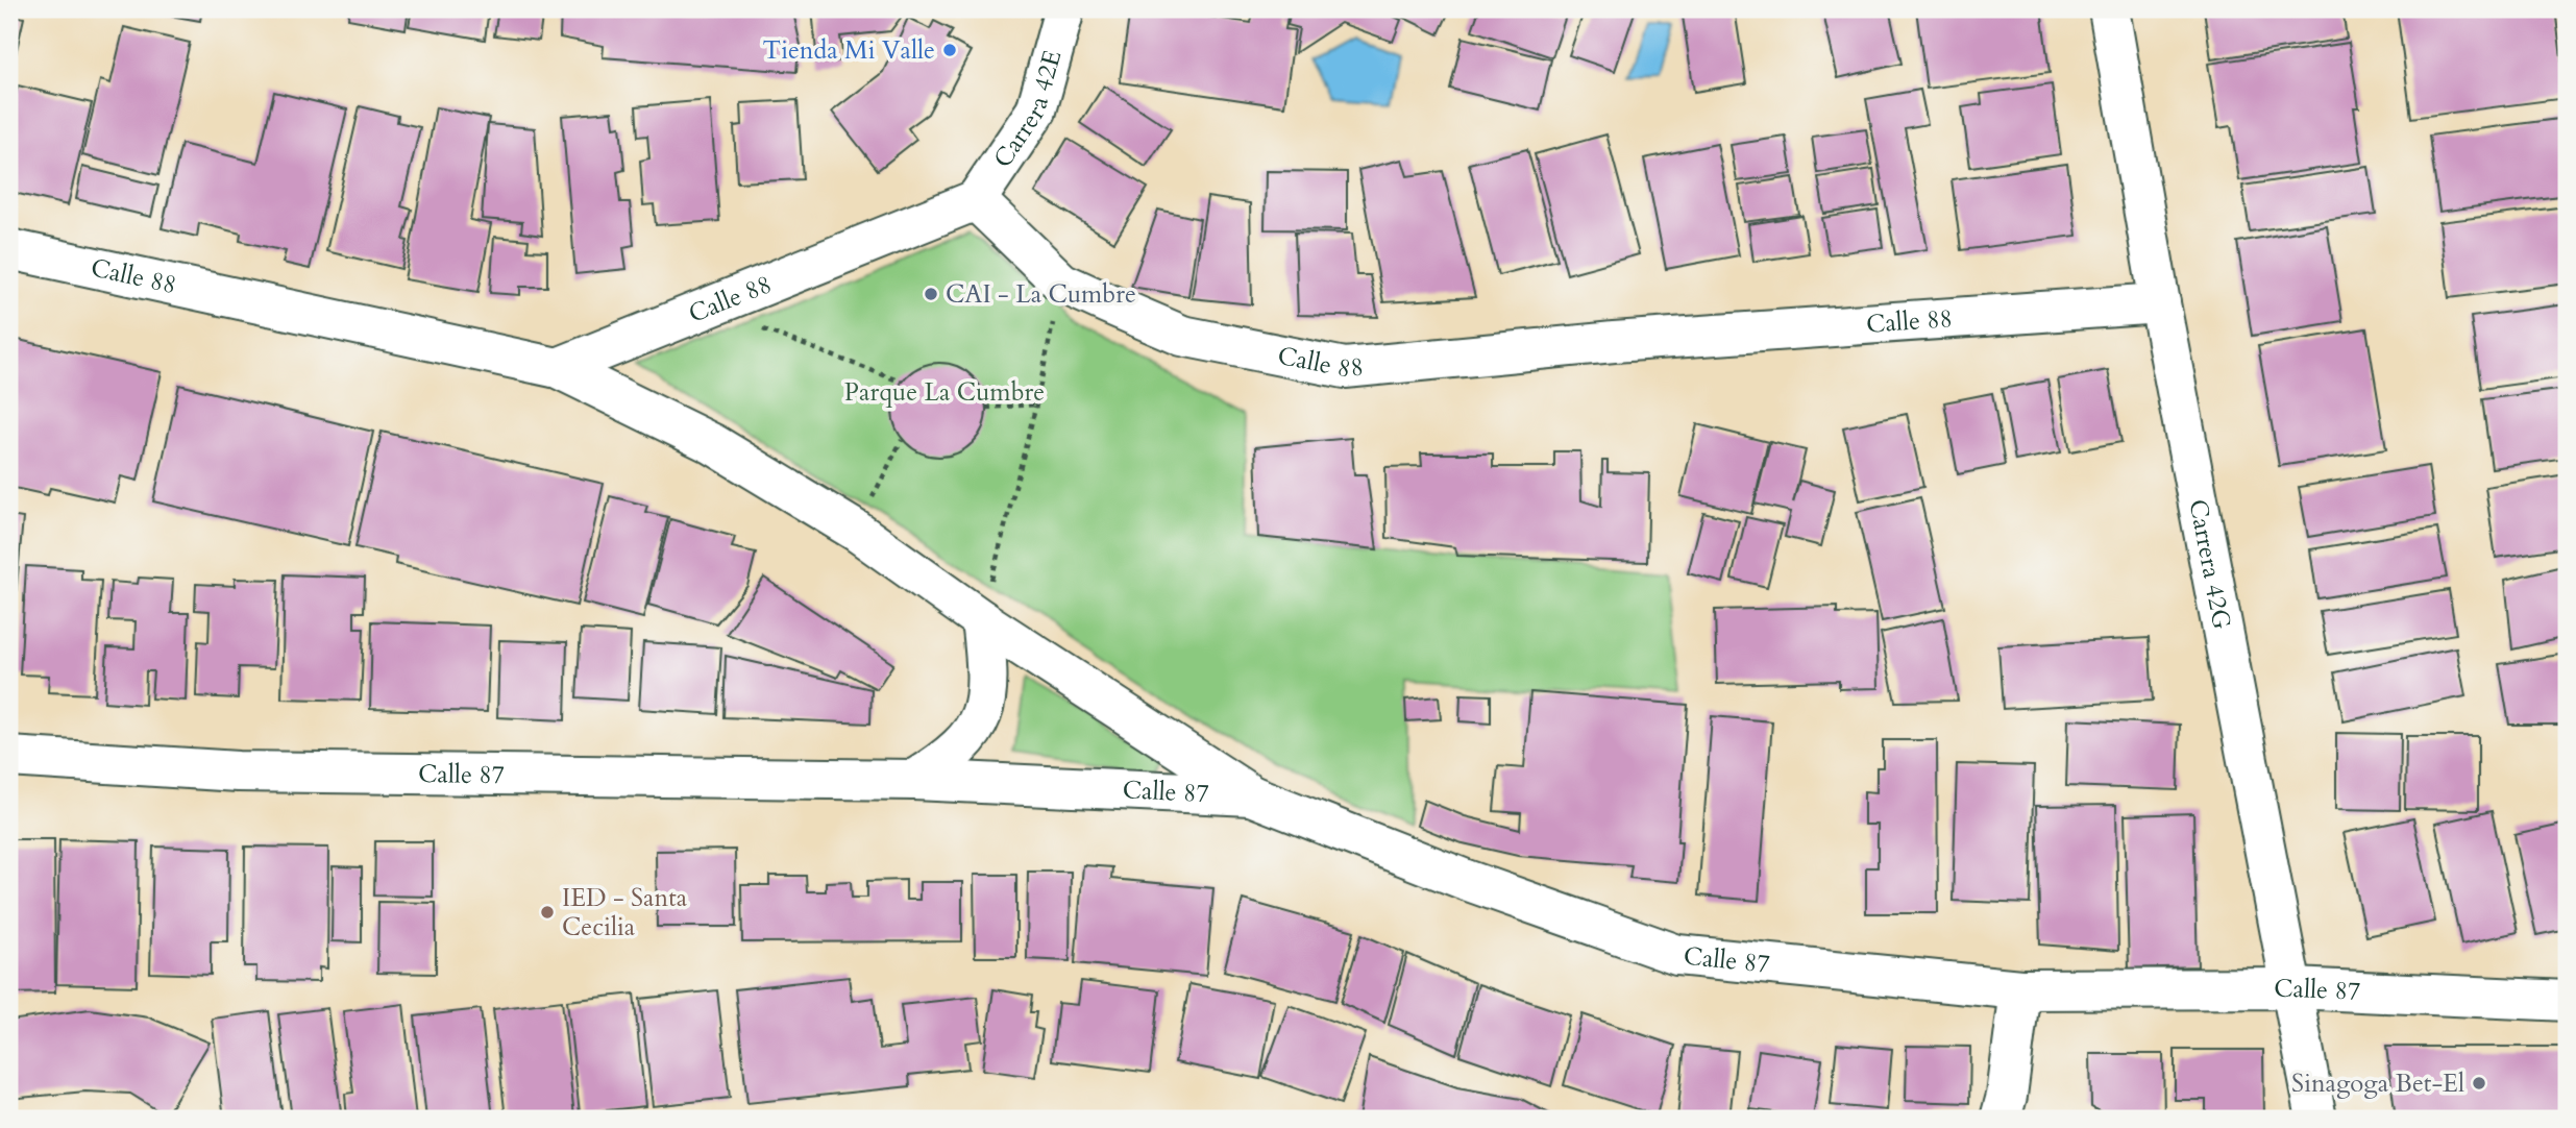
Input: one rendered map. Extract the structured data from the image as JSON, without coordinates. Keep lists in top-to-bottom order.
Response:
{
  "streets": {
    "street": [
      "Carrera 42E",
      "Calle 88",
      "Carrera 42G",
      "Calle 87"
    ]
  },
  "crossings": [
    ["Carrera 42E", "Calle 88"],
    ["Calle 88", "Carrera 42G"],
    ["Calle 88", "Calle 87"],
    ["Carrera 42G", "Calle 87"]
  ],
  "parks": ["Parque La Cumbre"],
  "places": [
    "Tienda Mi Valle",
    "CAI - La Cumbre",
    "IED - Santa Cecilia",
    "Sinagoga Bet-El"
  ]
}
